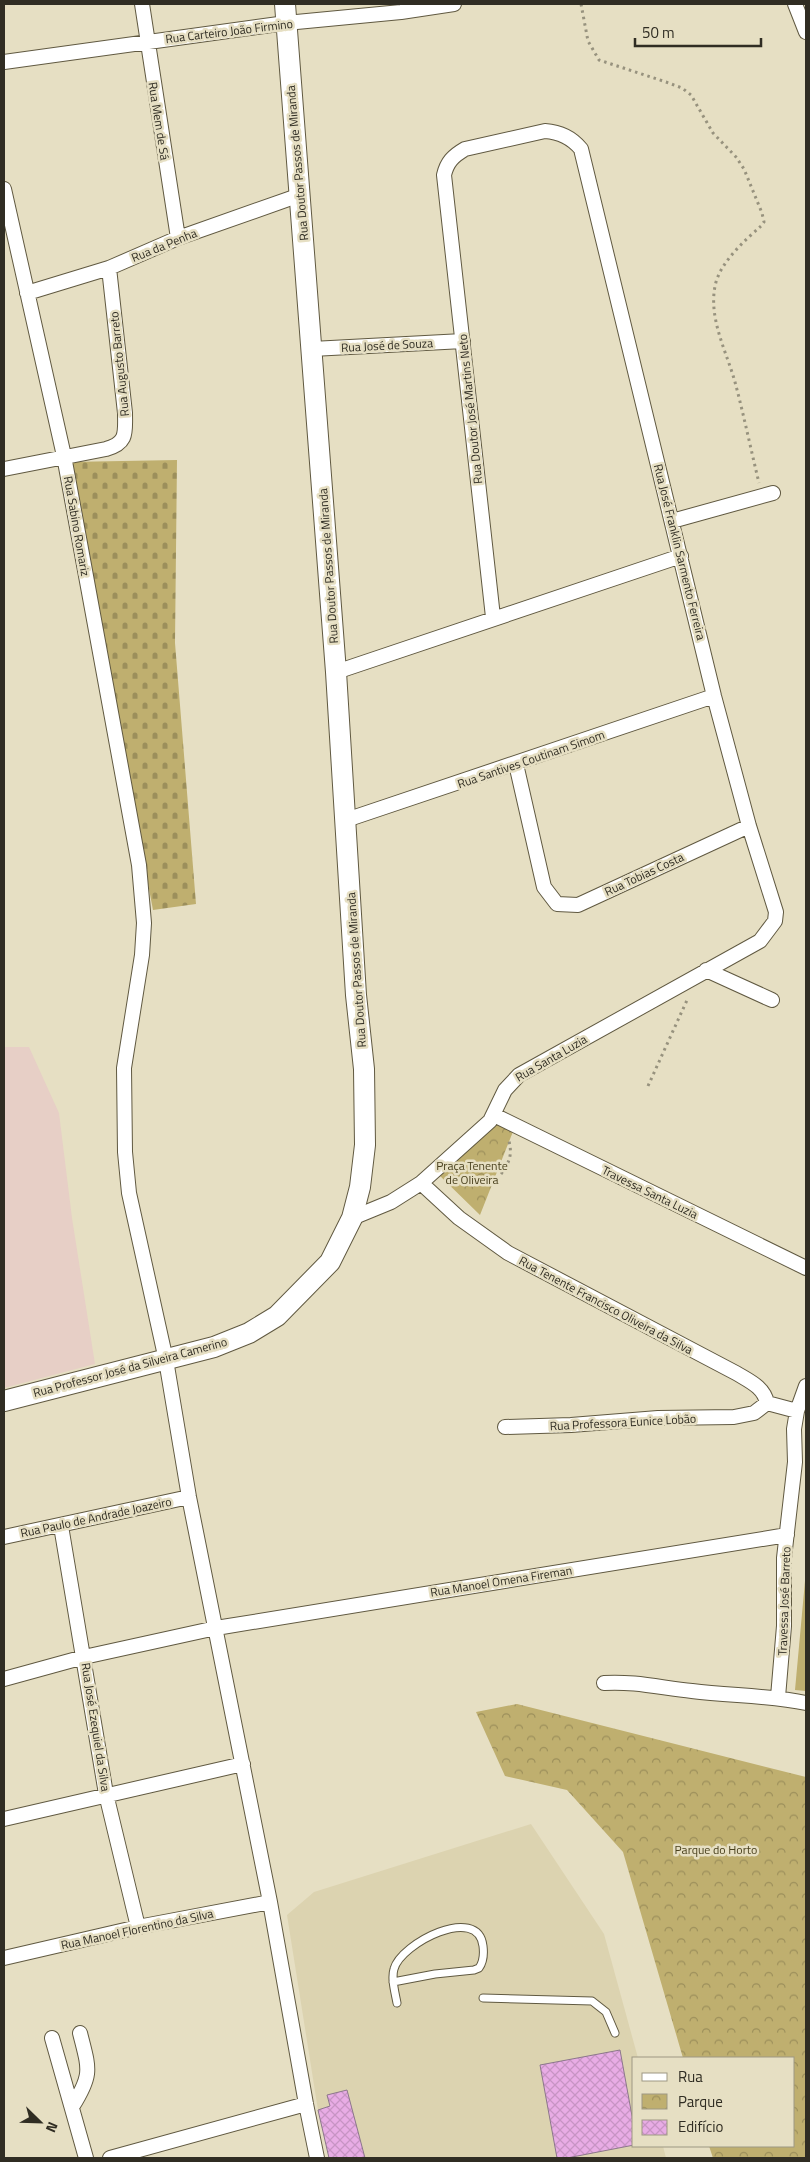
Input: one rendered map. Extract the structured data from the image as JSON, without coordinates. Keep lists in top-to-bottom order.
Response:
{
  "streets": {
    "street": [
      "Rua Carteiro João Firmino",
      "Rua Mem de Sá",
      "Rua Doutor Passos de Miranda",
      "Rua da Penha",
      "Rua José de Souza",
      "Rua Augusto Barreto",
      "Rua Doutor José Martins Neto",
      "Rua Sabino Romariz",
      "Rua José Franklin Sarmento Ferreira",
      "Rua Santives Coutinam Simom",
      "Rua Tobias Costa",
      "Rua Santa Luzia",
      "Travessa Santa Luzia",
      "Rua Tenente Francisco Oliveira da Silva",
      "Rua Professor José da Silveira Camerino",
      "Rua Professora Eunice Lobão",
      "Rua Paulo de Andrade Joazeiro",
      "Rua Manoel Omena Fireman",
      "Travessa José Barreto",
      "Rua José Ezequiel da Silva",
      "Rua Manoel Florentino da Silva"
    ]
  },
  "crossings": [
    ["Rua Carteiro João Firmino", "Rua Mem de Sá"],
    ["Rua Carteiro João Firmino", "Rua Doutor Passos de Miranda"],
    ["Rua Mem de Sá", "Rua da Penha"],
    ["Rua Doutor Passos de Miranda", "Rua da Penha"],
    ["Rua Doutor Passos de Miranda", "Rua José de Souza"],
    ["Rua Doutor Passos de Miranda", "Rua Santives Coutinam Simom"],
    ["Rua Doutor Passos de Miranda", "Rua Professor José da Silveira Camerino"],
    ["Rua da Penha", "Rua Augusto Barreto"],
    ["Rua da Penha", "Rua Sabino Romariz"],
    ["Rua José de Souza", "Rua Doutor José Martins Neto"],
    ["Rua Augusto Barreto", "Rua Sabino Romariz"],
    ["Rua Doutor José Martins Neto", "Rua José Franklin Sarmento Ferreira"],
    ["Rua Sabino Romariz", "Rua Professor José da Silveira Camerino"],
    ["Rua Sabino Romariz", "Rua Paulo de Andrade Joazeiro"],
    ["Rua Sabino Romariz", "Rua Manoel Omena Fireman"],
    ["Rua Sabino Romariz", "Rua Manoel Florentino da Silva"],
    ["Rua José Franklin Sarmento Ferreira", "Rua Santives Coutinam Simom"],
    ["Rua José Franklin Sarmento Ferreira", "Rua Tobias Costa"],
    ["Rua José Franklin Sarmento Ferreira", "Rua Santa Luzia"],
    ["Rua Santives Coutinam Simom", "Rua Tobias Costa"],
    ["Rua Santa Luzia", "Travessa Santa Luzia"],
    ["Rua Santa Luzia", "Rua Tenente Francisco Oliveira da Silva"],
    ["Rua Santa Luzia", "Rua Professor José da Silveira Camerino"],
    ["Rua Tenente Francisco Oliveira da Silva", "Rua Professora Eunice Lobão"],
    ["Rua Paulo de Andrade Joazeiro", "Rua José Ezequiel da Silva"],
    ["Rua Manoel Omena Fireman", "Travessa José Barreto"],
    ["Rua Manoel Omena Fireman", "Rua José Ezequiel da Silva"],
    ["Rua José Ezequiel da Silva", "Rua Manoel Florentino da Silva"]
  ],
  "parks": ["Praça Tenente de Oliveira", "Parque do Horto"],
  "legend": ["Rua", "Parque", "Edifício"],
  "scale_bar": "50 m",
  "north": "bottom right"
}
